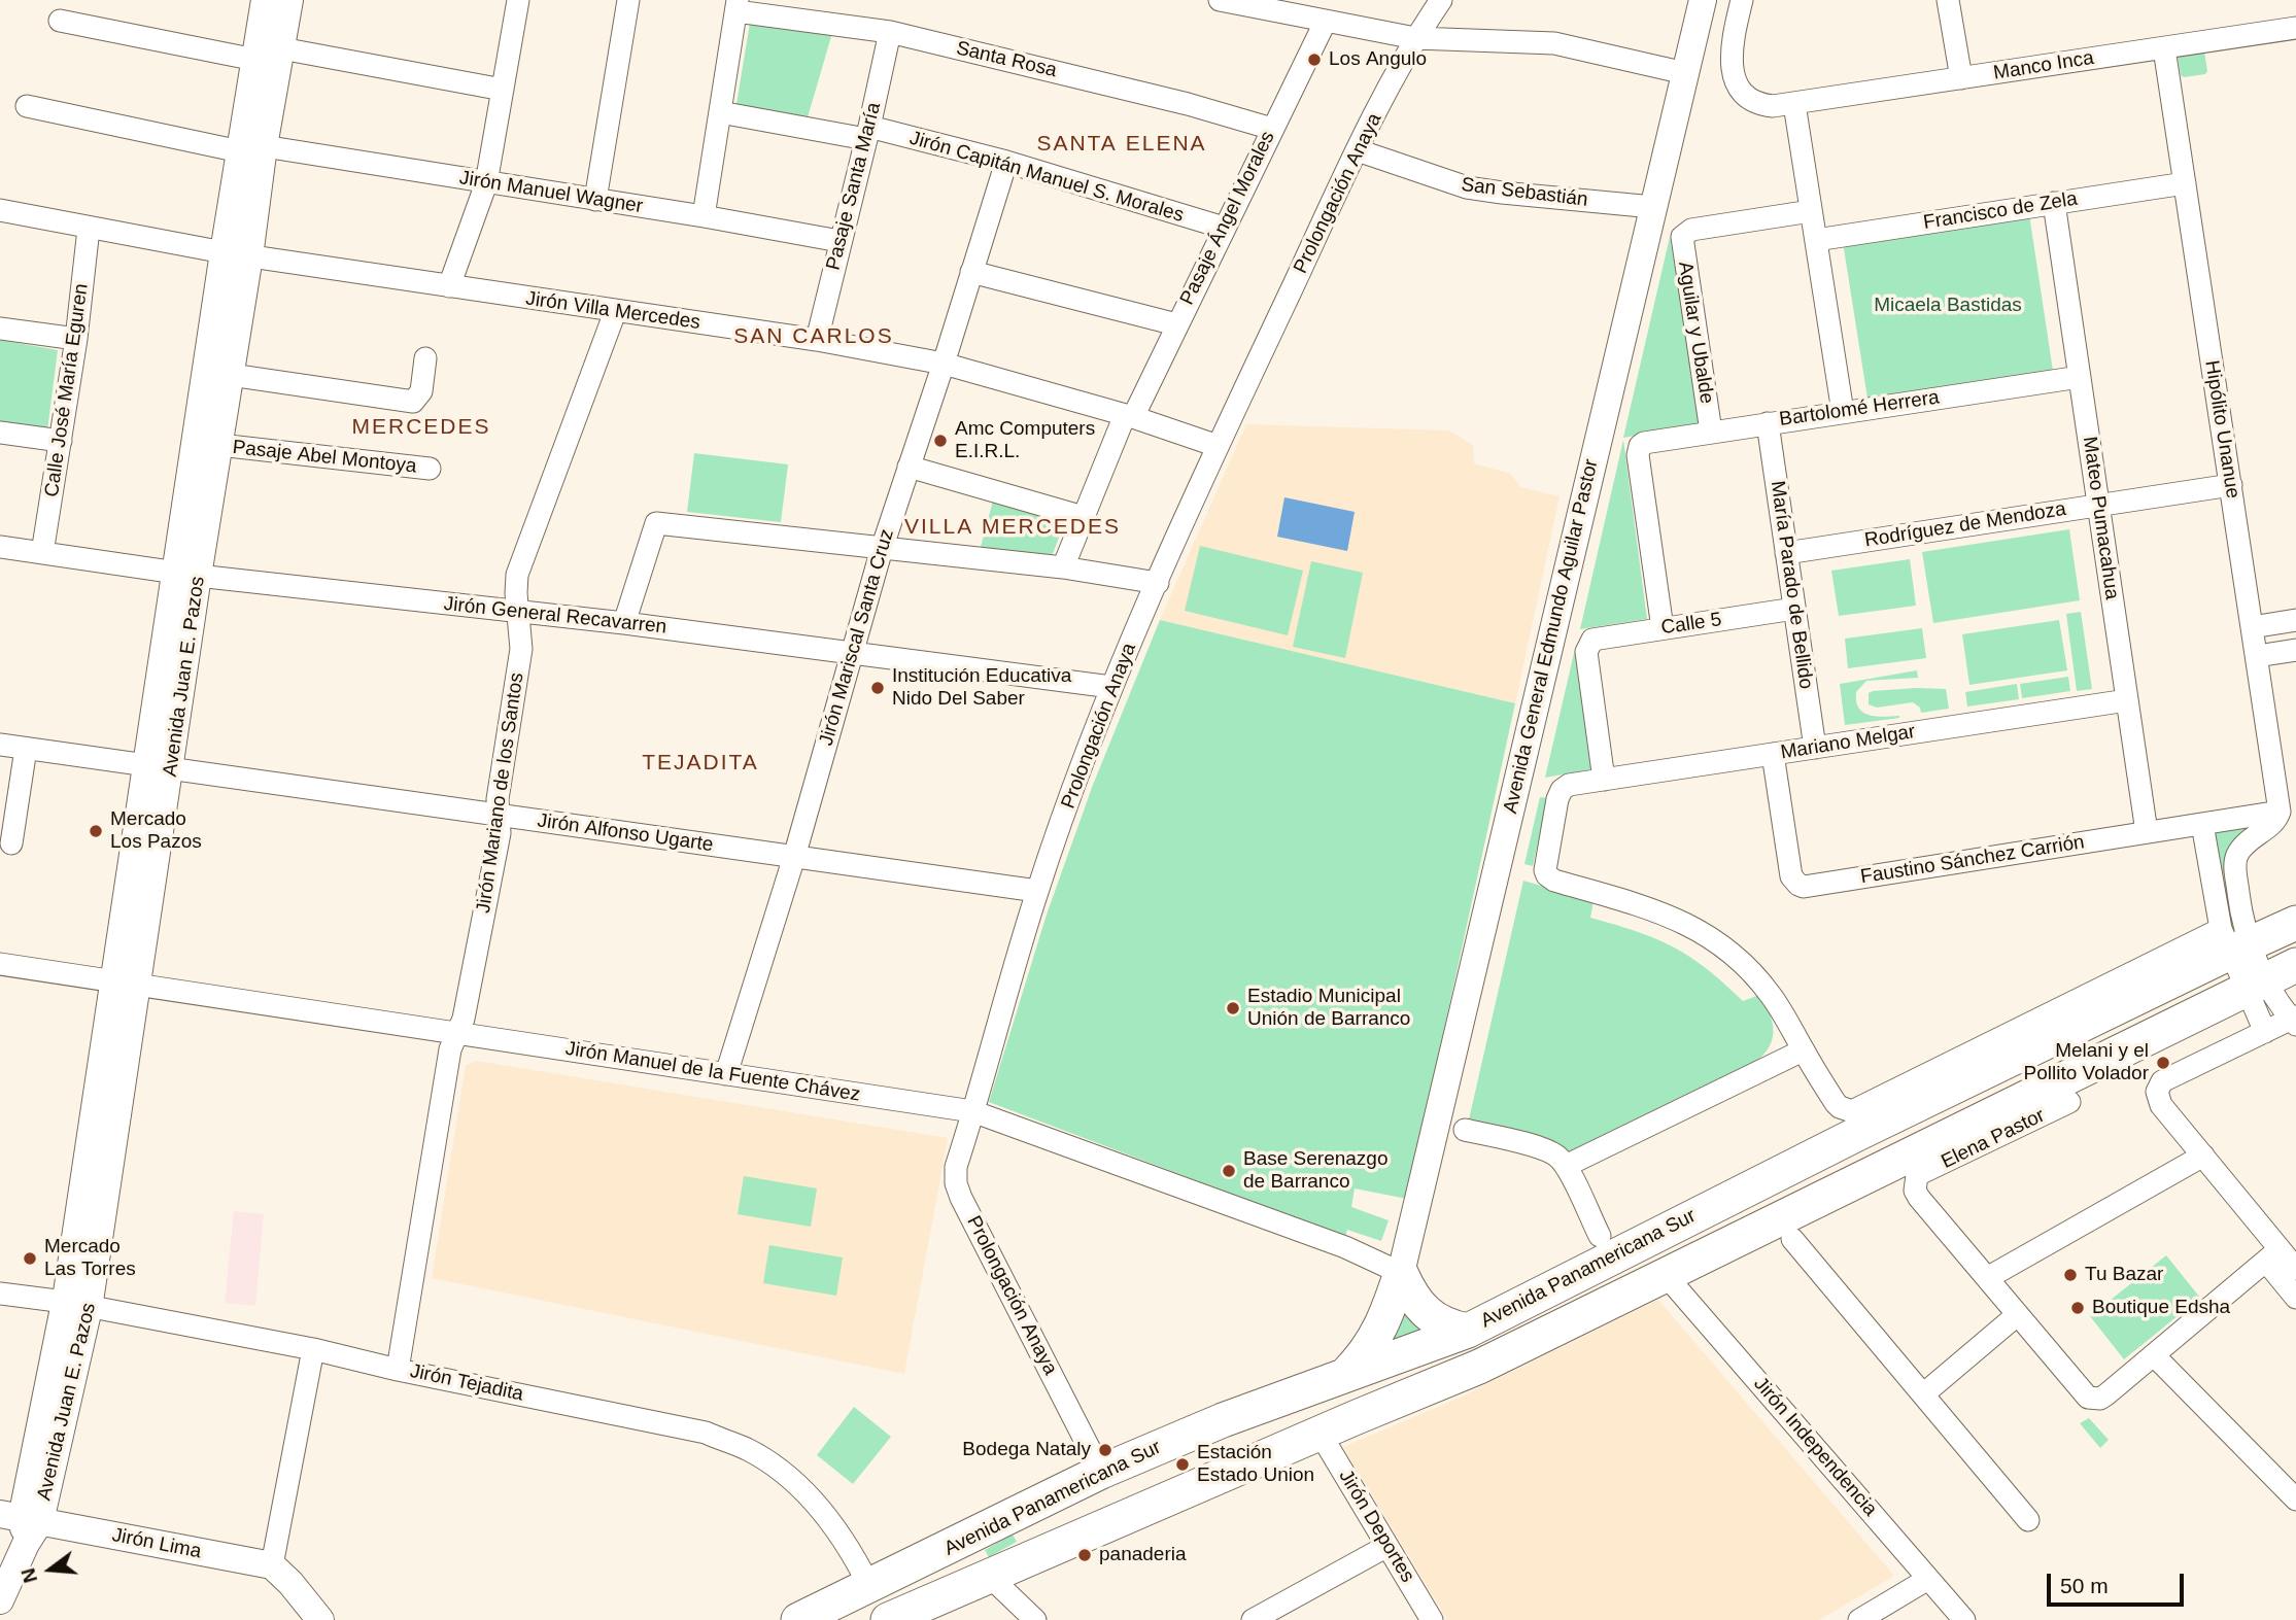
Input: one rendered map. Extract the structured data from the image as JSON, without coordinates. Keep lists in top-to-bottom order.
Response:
{
  "streets": {
    "main road": ["Avenida Panamericana Sur"],
    "street": [
      "Santa Rosa",
      "Manco Inca",
      "Jirón Capitán Manuel S. Morales",
      "Pasaje Santa María",
      "Jirón Manuel Wagner",
      "San Sebastián",
      "Prolongación Anaya",
      "Francisco de Zela",
      "Pasaje Ángel Morales",
      "Jirón Villa Mercedes",
      "Aguilar y Ubalde",
      "Calle José María Eguren",
      "Bartolomé Herrera",
      "Hipólito Unanue",
      "Pasaje Abel Montoya",
      "Mateo Pumacahua",
      "Rodríguez de Mendoza",
      "María Parado de Bellido",
      "Jirón General Recavarren",
      "Calle 5",
      "Avenida General Edmundo Aguilar Pastor",
      "Jirón Mariscal Santa Cruz",
      "Avenida Juan E. Pazos",
      "Mariano Melgar",
      "Jirón Mariano de los Santos",
      "Jirón Alfonso Ugarte",
      "Faustino Sánchez Carrión",
      "Jirón Manuel de la Fuente Chávez",
      "Elena Pastor",
      "Jirón Tejadita",
      "Jirón Independencia",
      "Jirón Deportes",
      "Jirón Lima"
    ]
  },
  "crossings": [
    ["Santa Rosa", "Pasaje Santa María"],
    ["Santa Rosa", "Pasaje Ángel Morales"],
    ["Manco Inca", "Hipólito Unanue"],
    ["Jirón Capitán Manuel S. Morales", "Pasaje Santa María"],
    ["Jirón Capitán Manuel S. Morales", "Pasaje Ángel Morales"],
    ["Jirón Capitán Manuel S. Morales", "Jirón Mariscal Santa Cruz"],
    ["Pasaje Santa María", "Jirón Manuel Wagner"],
    ["Pasaje Santa María", "Jirón Villa Mercedes"],
    ["Jirón Manuel Wagner", "Avenida Juan E. Pazos"],
    ["San Sebastián", "Prolongación Anaya"],
    ["San Sebastián", "Avenida General Edmundo Aguilar Pastor"],
    ["Prolongación Anaya", "Jirón Villa Mercedes"],
    ["Prolongación Anaya", "Jirón General Recavarren"],
    ["Prolongación Anaya", "Jirón Alfonso Ugarte"],
    ["Prolongación Anaya", "Jirón Manuel de la Fuente Chávez"],
    ["Prolongación Anaya", "Avenida Panamericana Sur"],
    ["Francisco de Zela", "Hipólito Unanue"],
    ["Francisco de Zela", "Mateo Pumacahua"],
    ["Pasaje Ángel Morales", "Jirón Villa Mercedes"],
    ["Jirón Villa Mercedes", "Calle José María Eguren"],
    ["Jirón Villa Mercedes", "Jirón Mariscal Santa Cruz"],
    ["Jirón Villa Mercedes", "Avenida Juan E. Pazos"],
    ["Jirón Villa Mercedes", "Jirón Mariano de los Santos"],
    ["Aguilar y Ubalde", "Bartolomé Herrera"],
    ["Calle José María Eguren", "Jirón General Recavarren"],
    ["Bartolomé Herrera", "Mateo Pumacahua"],
    ["Bartolomé Herrera", "María Parado de Bellido"],
    ["Bartolomé Herrera", "Calle 5"],
    ["Hipólito Unanue", "Rodríguez de Mendoza"],
    ["Hipólito Unanue", "Faustino Sánchez Carrión"],
    ["Pasaje Abel Montoya", "Avenida Juan E. Pazos"],
    ["Mateo Pumacahua", "Rodríguez de Mendoza"],
    ["Mateo Pumacahua", "Mariano Melgar"],
    ["Mateo Pumacahua", "Faustino Sánchez Carrión"],
    ["Rodríguez de Mendoza", "María Parado de Bellido"],
    ["María Parado de Bellido", "Calle 5"],
    ["María Parado de Bellido", "Mariano Melgar"],
    ["Jirón General Recavarren", "Jirón Mariscal Santa Cruz"],
    ["Jirón General Recavarren", "Avenida Juan E. Pazos"],
    ["Jirón General Recavarren", "Jirón Mariano de los Santos"],
    ["Calle 5", "Mariano Melgar"],
    ["Avenida General Edmundo Aguilar Pastor", "Jirón Manuel de la Fuente Chávez"],
    ["Jirón Mariscal Santa Cruz", "Jirón Alfonso Ugarte"],
    ["Jirón Mariscal Santa Cruz", "Jirón Manuel de la Fuente Chávez"],
    ["Avenida Juan E. Pazos", "Jirón Alfonso Ugarte"],
    ["Avenida Juan E. Pazos", "Jirón Manuel de la Fuente Chávez"],
    ["Avenida Juan E. Pazos", "Jirón Tejadita"],
    ["Avenida Juan E. Pazos", "Jirón Lima"],
    ["Mariano Melgar", "Faustino Sánchez Carrión"],
    ["Jirón Mariano de los Santos", "Jirón Alfonso Ugarte"],
    ["Jirón Mariano de los Santos", "Jirón Manuel de la Fuente Chávez"],
    ["Jirón Mariano de los Santos", "Jirón Tejadita"],
    ["Avenida Panamericana Sur", "Jirón Tejadita"],
    ["Avenida Panamericana Sur", "Jirón Independencia"],
    ["Avenida Panamericana Sur", "Jirón Deportes"]
  ],
  "districts": [
    "SANTA ELENA",
    "SAN CARLOS",
    "MERCEDES",
    "VILLA MERCEDES",
    "TEJADITA"
  ],
  "parks": ["Micaela Bastidas"],
  "places": [
    "Los Angulo",
    "Amc Computers E.I.R.L.",
    "Institución Educativa Nido Del Saber",
    "Mercado Los Pazos",
    "Estadio Municipal Unión de Barranco",
    "Melani y el Pollito Volador",
    "Base Serenazgo de Barranco",
    "Mercado Las Torres",
    "Tu Bazar",
    "Boutique Edsha",
    "Bodega Nataly",
    "Estación Estado Union",
    "panaderia"
  ],
  "scale_bar": "50 m",
  "north": "left"
}
